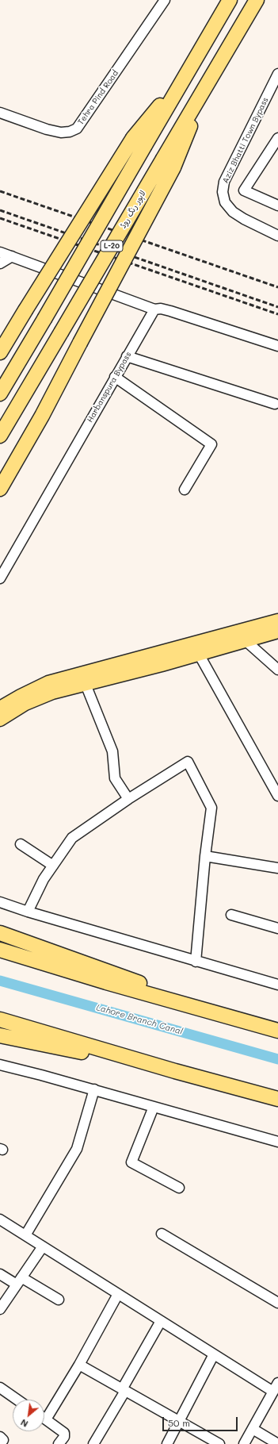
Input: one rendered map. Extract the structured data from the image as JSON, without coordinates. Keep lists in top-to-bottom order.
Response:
{
  "streets": {
    "highway": ["لاہور رنگ روڈ", "L-20"],
    "street": ["Tehra Pind Road", "Aziz Bhatti Town Bypass", "Harbanspura Bypass"]
  },
  "water": ["Lahore Branch Canal"],
  "scale_bar": "50 m",
  "north": "bottom left"
}
